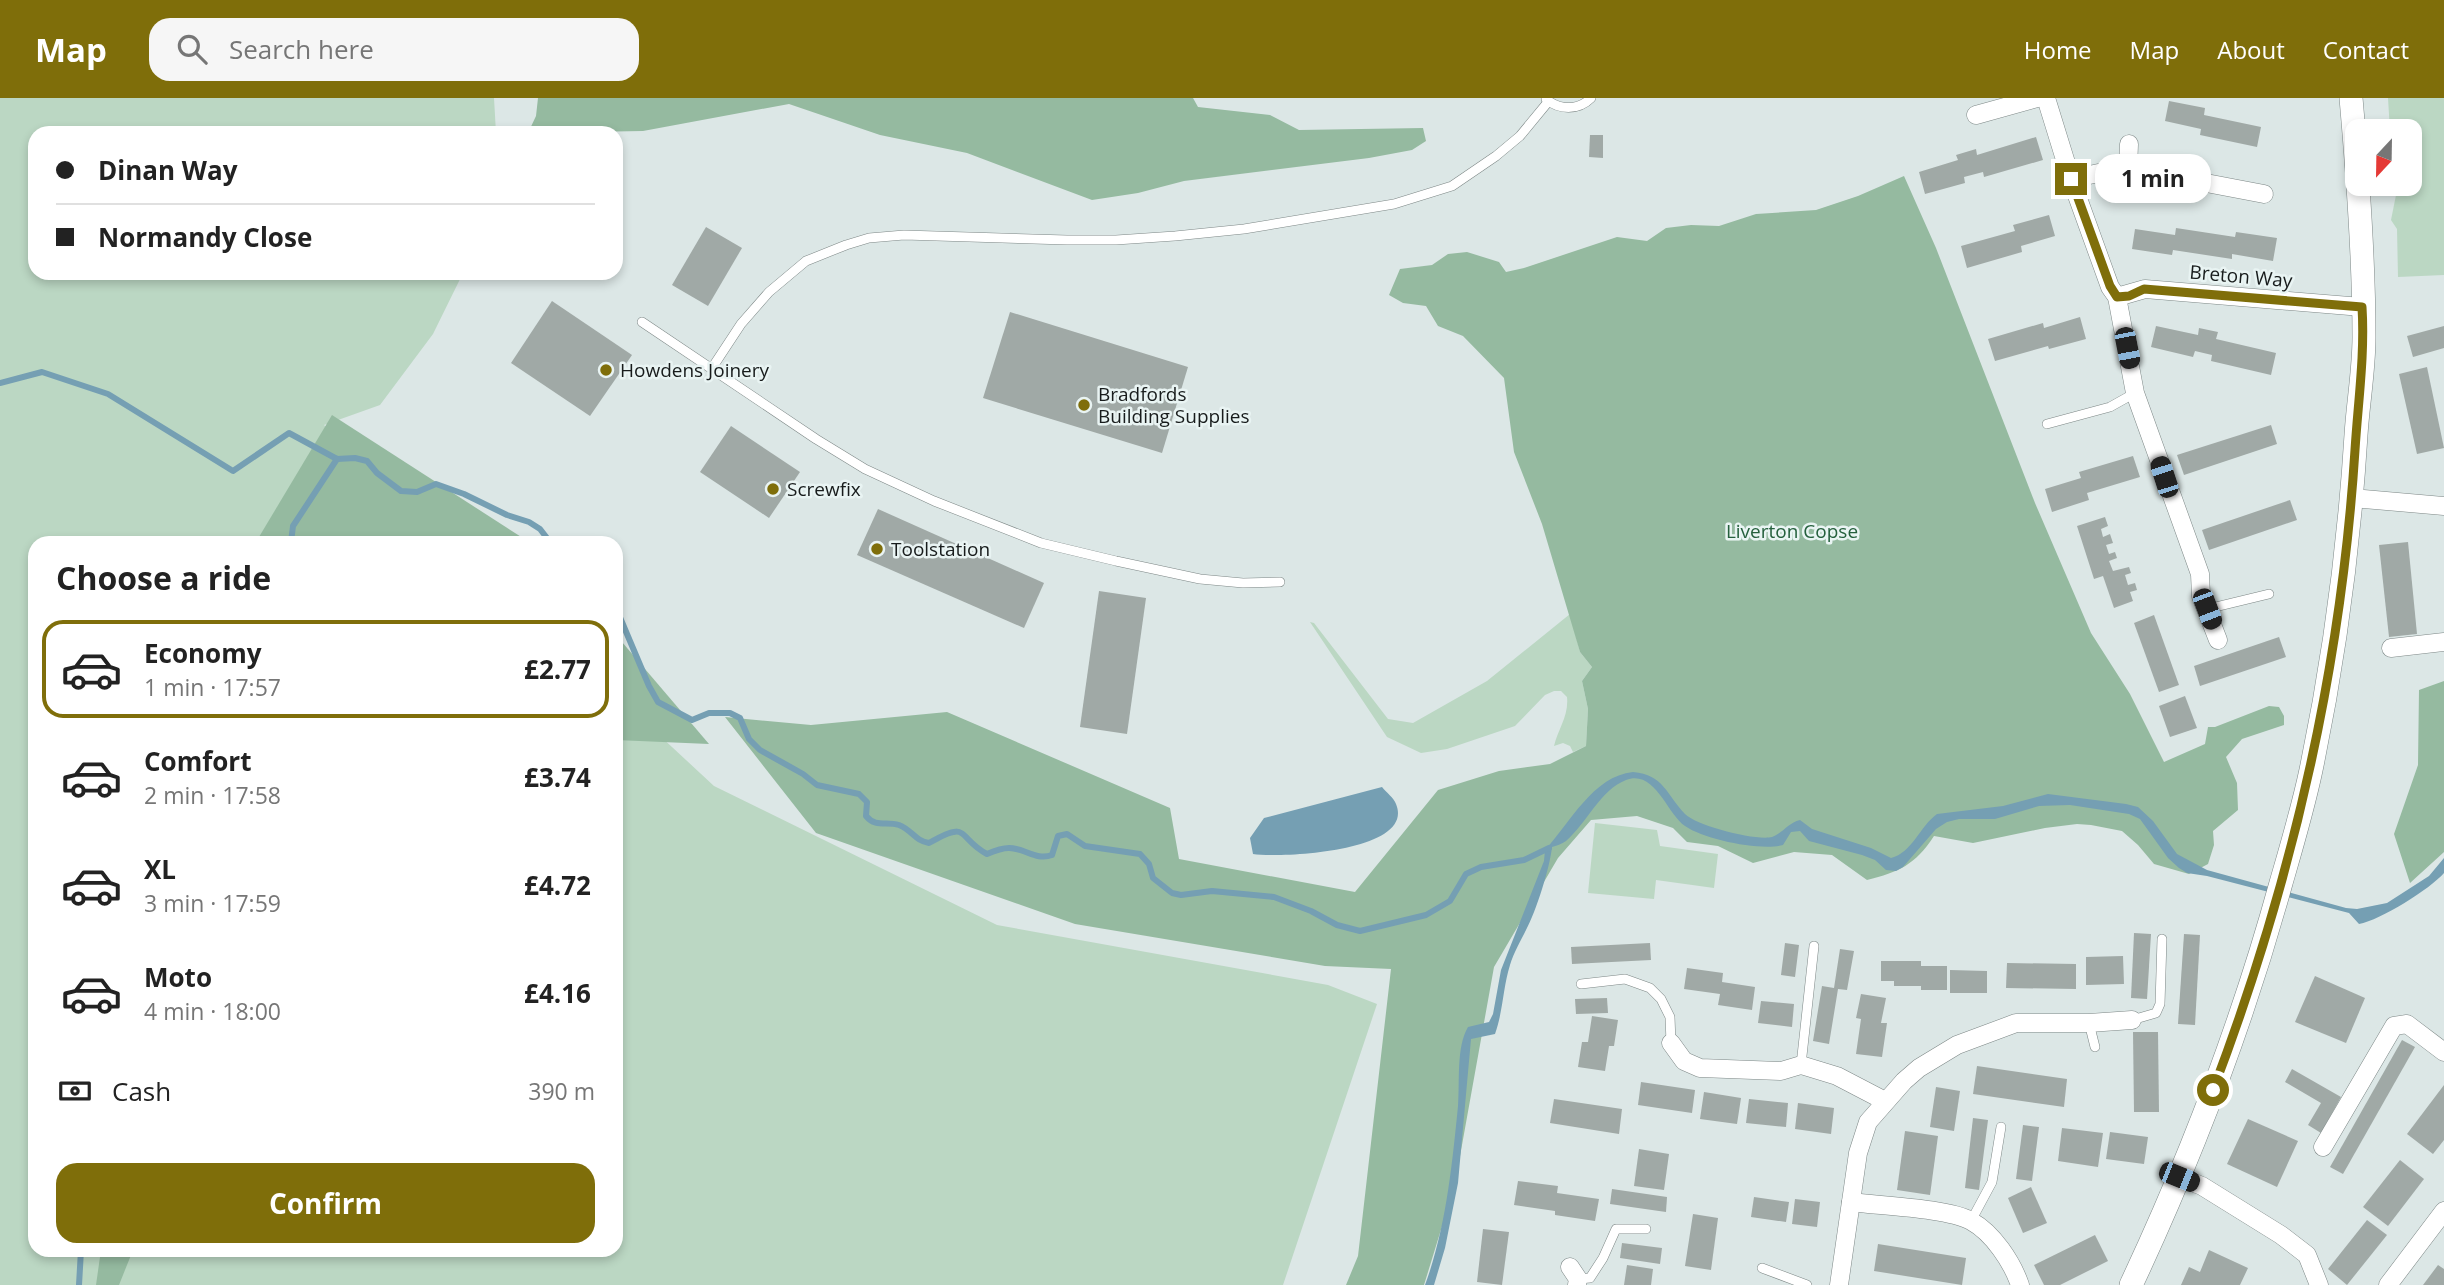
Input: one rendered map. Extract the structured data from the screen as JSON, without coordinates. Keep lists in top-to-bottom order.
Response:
{
  "streets": {
    "street": ["Breton Way"]
  },
  "parks": ["Liverton Copse"],
  "places": [
    "Howdens Joinery",
    "Bradfords Building Supplies",
    "Screwfix",
    "Toolstation"
  ],
  "north": "bottom",
  "page": {
    "header": "Map",
    "search": "Search here",
    "nav": [
      "Home",
      "Map",
      "About",
      "Contact"
    ],
    "banner": ["Dinan Way", "Normandy Close"],
    "bubble": "1 min",
    "heading": "Choose a ride",
    "list": [
      {
        "name": "Economy",
        "note": "1 min · 17:57",
        "value": "£2.77"
      },
      {
        "name": "Comfort",
        "note": "2 min · 17:58",
        "value": "£3.74"
      },
      {
        "name": "XL",
        "note": "3 min · 17:59",
        "value": "£4.72"
      },
      {
        "name": "Moto",
        "note": "4 min · 18:00",
        "value": "£4.16"
      }
    ],
    "pay": ["Cash", "390 m"],
    "buttons": "Confirm"
  }
}
